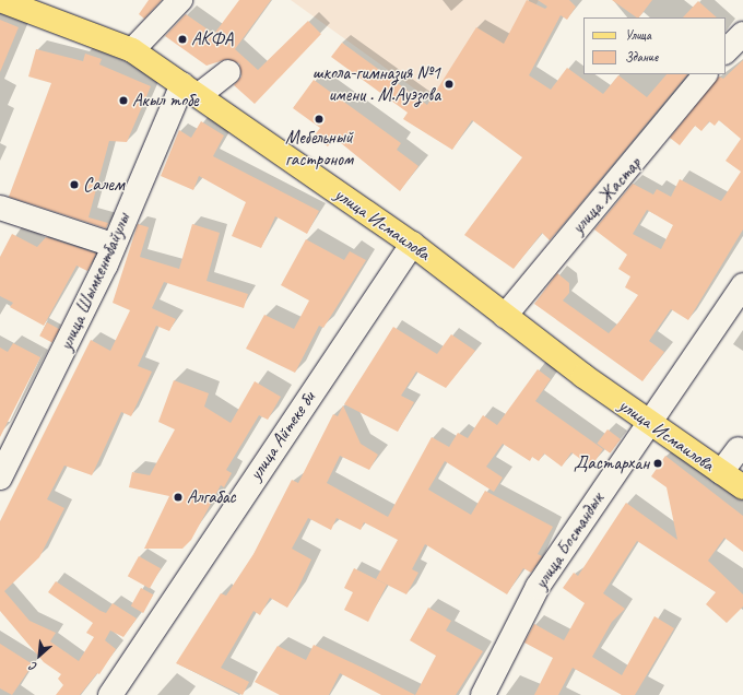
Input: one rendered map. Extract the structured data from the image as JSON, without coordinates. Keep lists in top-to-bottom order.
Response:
{
  "streets": {
    "main road": ["улица Исмаилова"],
    "street": [
      "улица Жастар",
      "улица Шымкентбайулы",
      "улица Айтеке би",
      "улица Бостандык"
    ]
  },
  "crossings": [
    ["улица Жастар", "улица Исмаилова"],
    ["улица Исмаилова", "улица Шымкентбайулы"],
    ["улица Исмаилова", "улица Айтеке би"],
    ["улица Исмаилова", "улица Бостандык"]
  ],
  "places": [
    "АКФА",
    "школа-гимназия №1 имени . М.Ауэзова",
    "Акыл тобе",
    "Мебельный гастроном",
    "Салем",
    "Дастархан",
    "Алгабас"
  ],
  "legend": ["Улица", "Здание"],
  "north": "bottom left"
}
